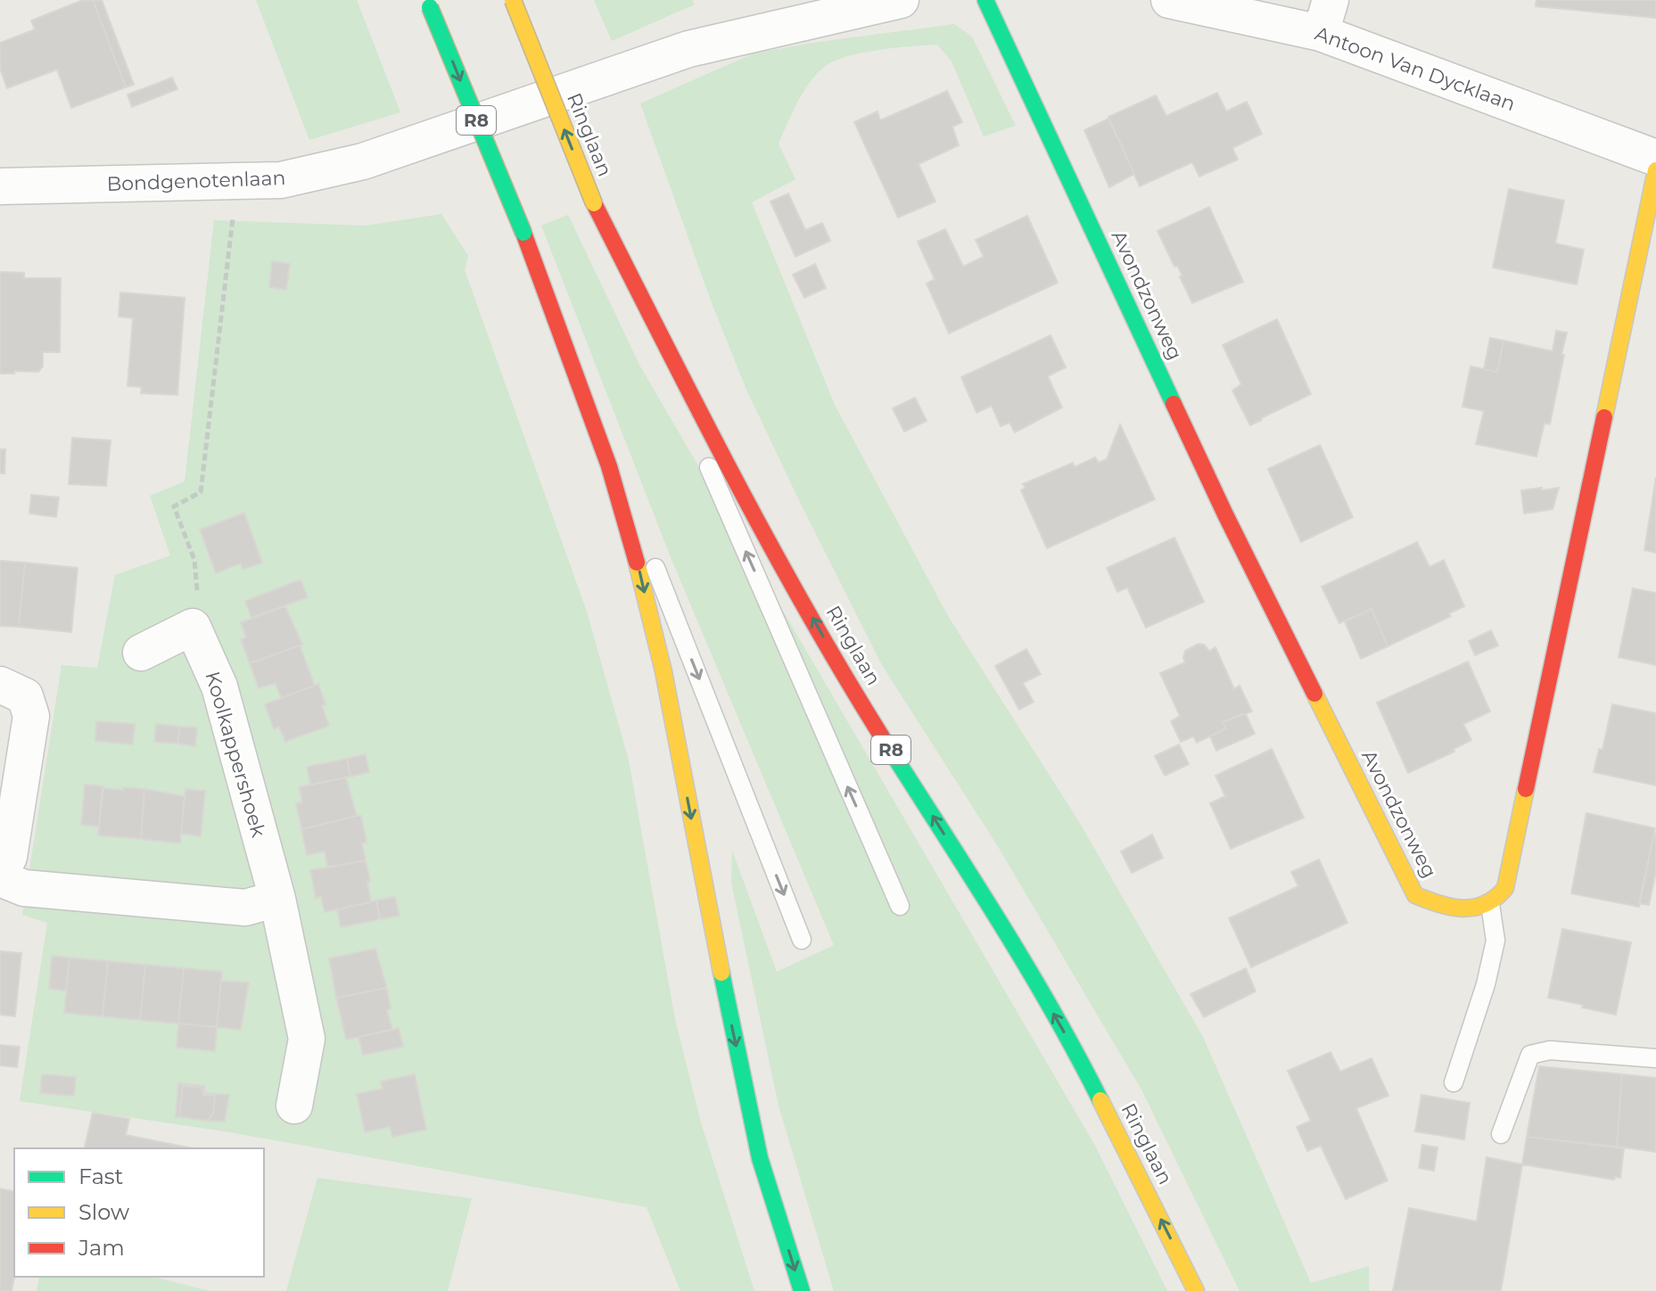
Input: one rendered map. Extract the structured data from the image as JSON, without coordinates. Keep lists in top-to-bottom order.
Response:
{
  "streets": {
    "main road": ["R8", "Ringlaan", "Avondzonweg"],
    "street": ["Antoon Van Dycklaan", "Bondgenotenlaan", "Koolkappershoek"]
  },
  "legend": ["Fast", "Slow", "Jam"]
}
